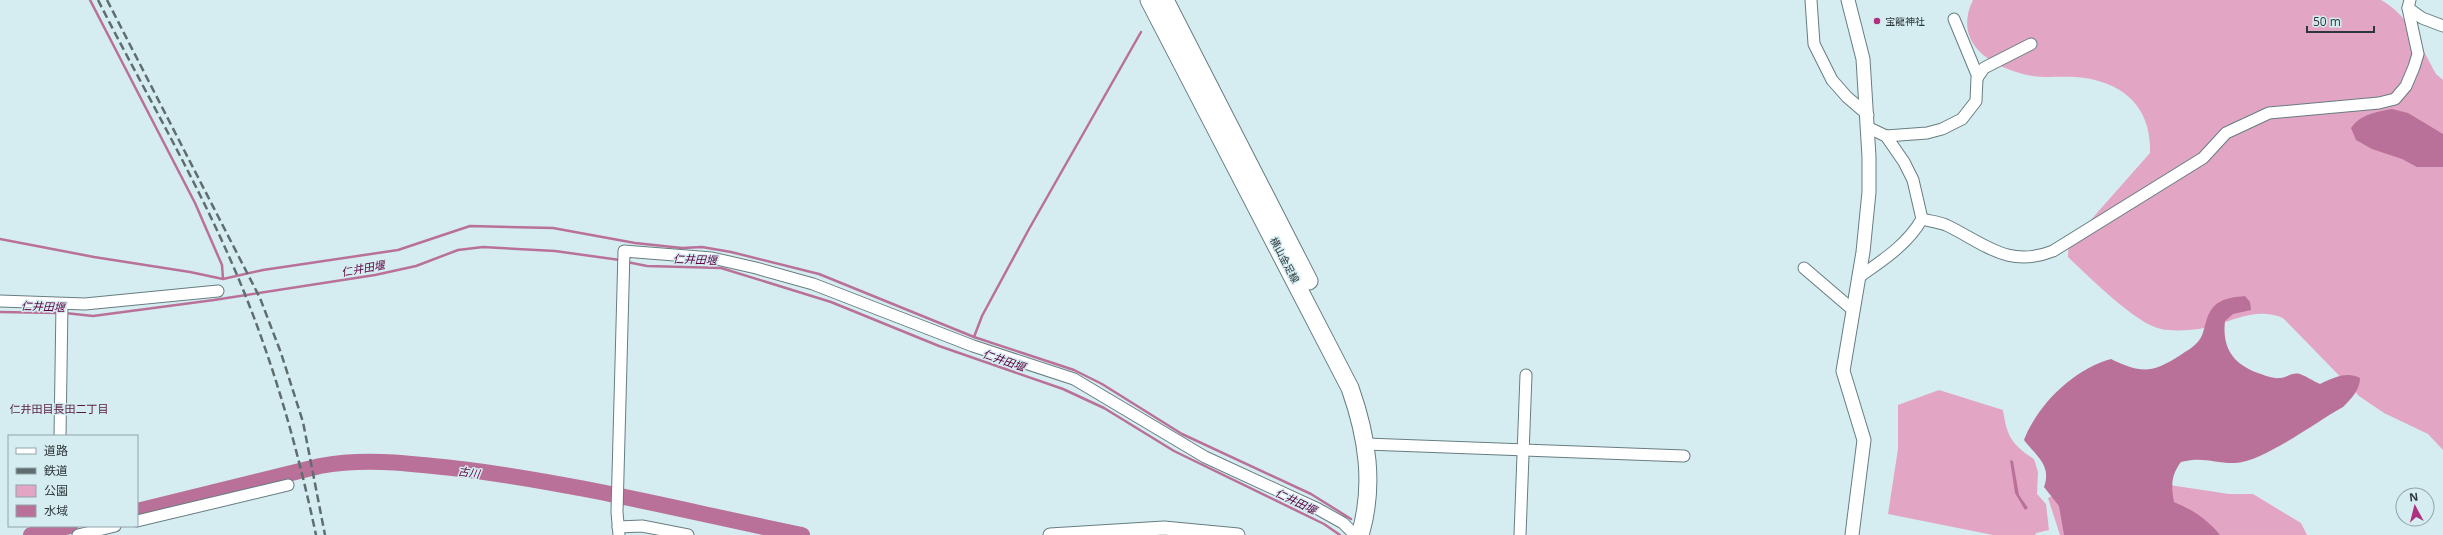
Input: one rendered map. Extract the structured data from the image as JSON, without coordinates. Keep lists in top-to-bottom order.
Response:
{
  "streets": {
    "main road": ["横山金足線"]
  },
  "districts": ["仁井田目長田二丁目"],
  "water": ["仁井田堰", "古川"],
  "places": ["宝龍神社"],
  "legend": [
    "道路",
    "鉄道",
    "公園",
    "水域"
  ],
  "scale_bar": "50 m",
  "north": "top"
}
